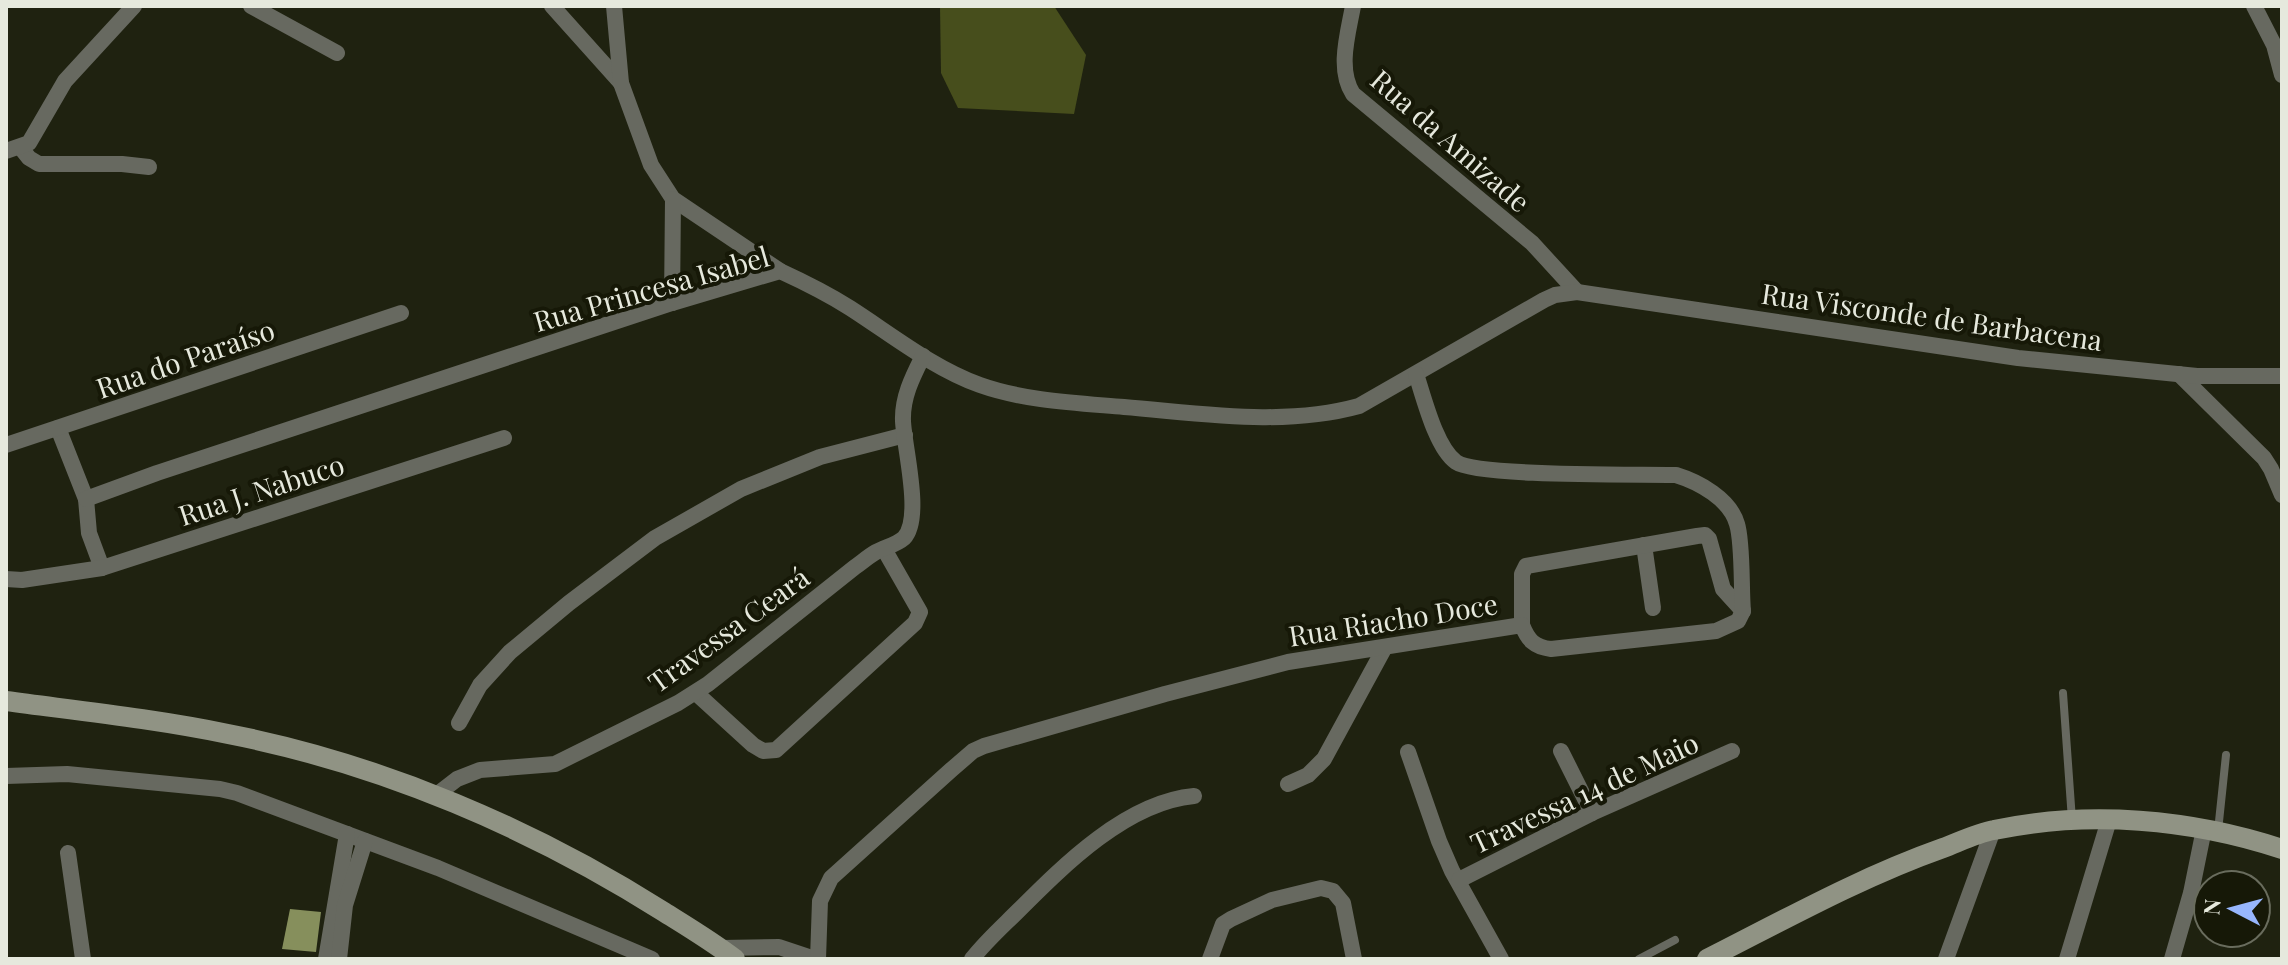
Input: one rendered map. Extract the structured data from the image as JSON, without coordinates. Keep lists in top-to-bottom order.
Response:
{
  "streets": {
    "street": [
      "Rua da Amizade",
      "Rua Princesa Isabel",
      "Rua Visconde de Barbacena",
      "Rua do Paraíso",
      "Rua J. Nabuco",
      "Rua Riacho Doce",
      "Travessa Ceará",
      "Travessa 14 de Maio"
    ]
  },
  "crossings": [
    ["Rua da Amizade", "Rua Princesa Isabel"],
    ["Rua da Amizade", "Rua Visconde de Barbacena"],
    ["Rua Princesa Isabel", "Rua Visconde de Barbacena"],
    ["Rua Princesa Isabel", "Travessa Ceará"]
  ],
  "north": "left"
}
